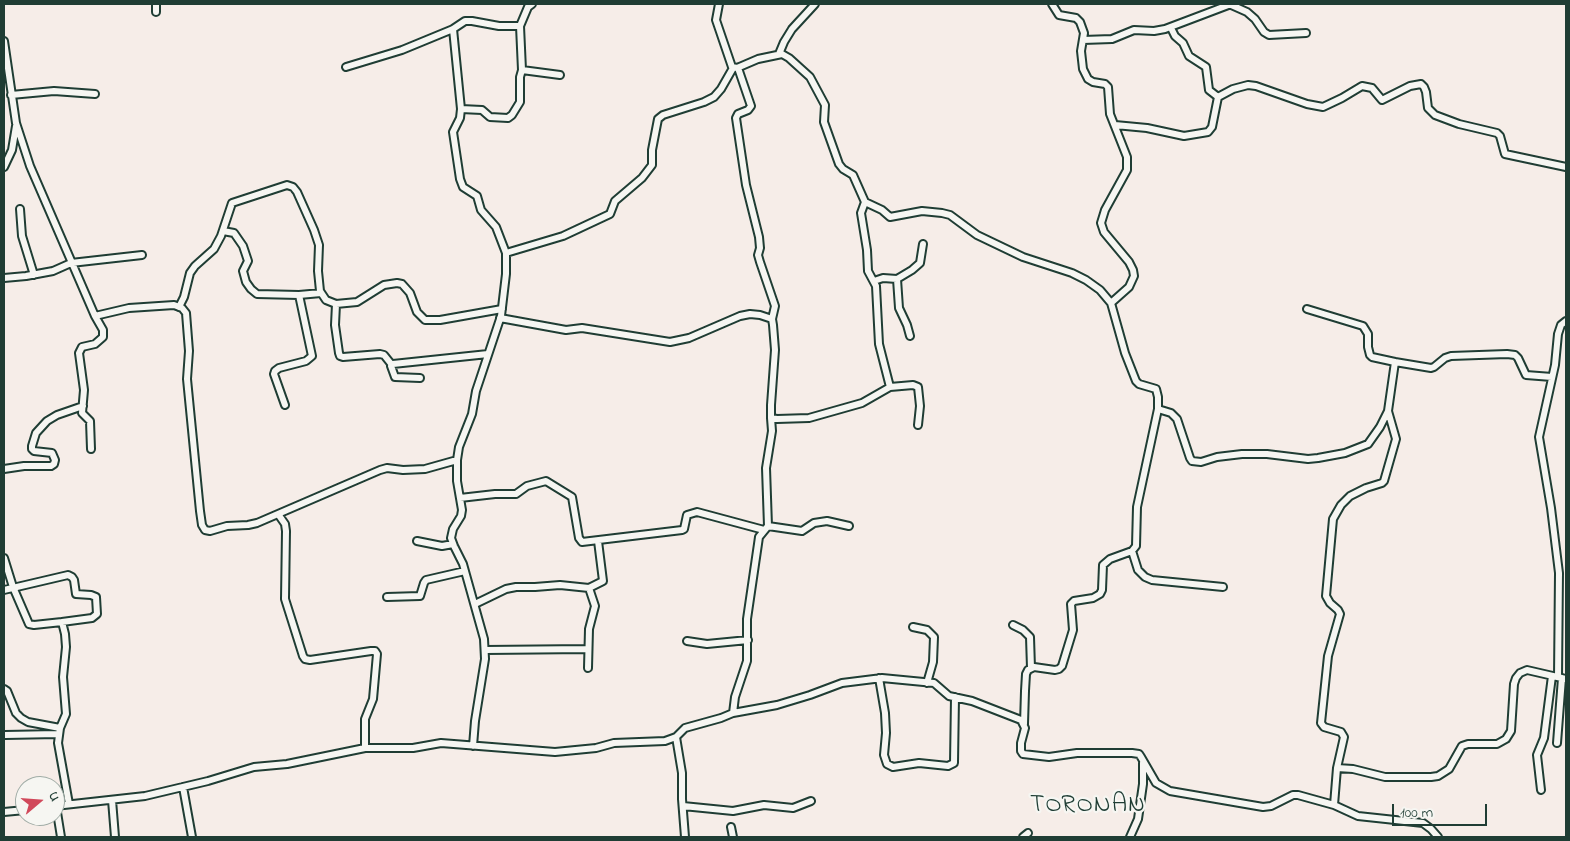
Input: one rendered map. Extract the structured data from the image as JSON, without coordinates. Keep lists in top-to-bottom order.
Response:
{
  "districts": ["TORONAN"],
  "scale_bar": "100 m",
  "north": "right"
}
